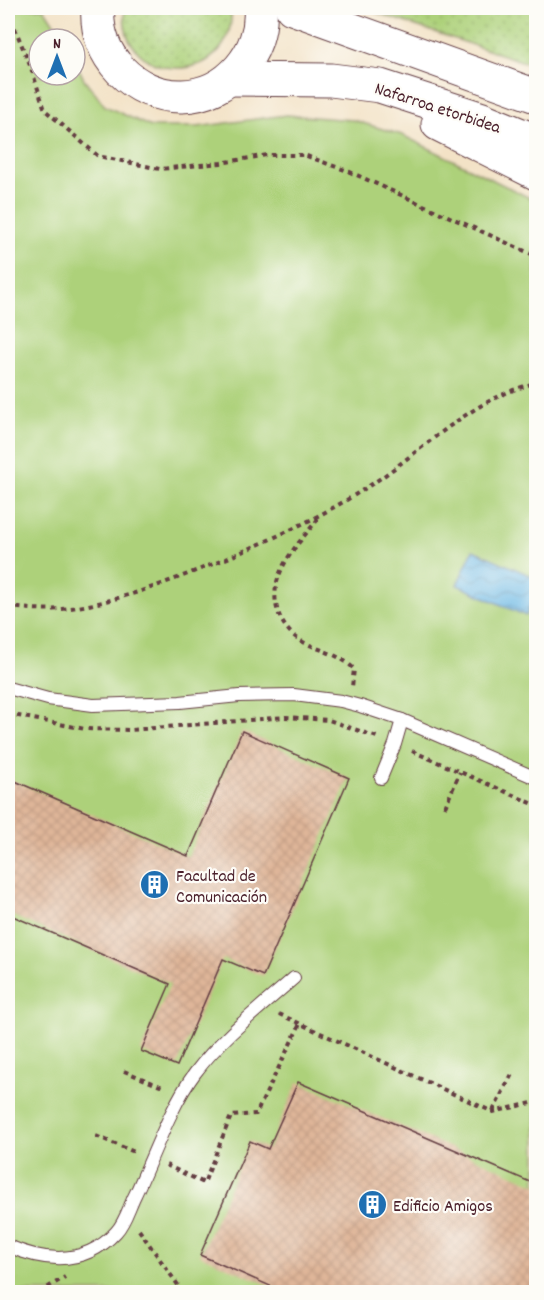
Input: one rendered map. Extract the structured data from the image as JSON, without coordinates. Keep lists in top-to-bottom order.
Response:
{
  "streets": {
    "main road": ["Nafarroa etorbidea"]
  },
  "places": {
    "building": ["Facultad de Comunicación", "Edificio Amigos"]
  },
  "north": "top"
}
